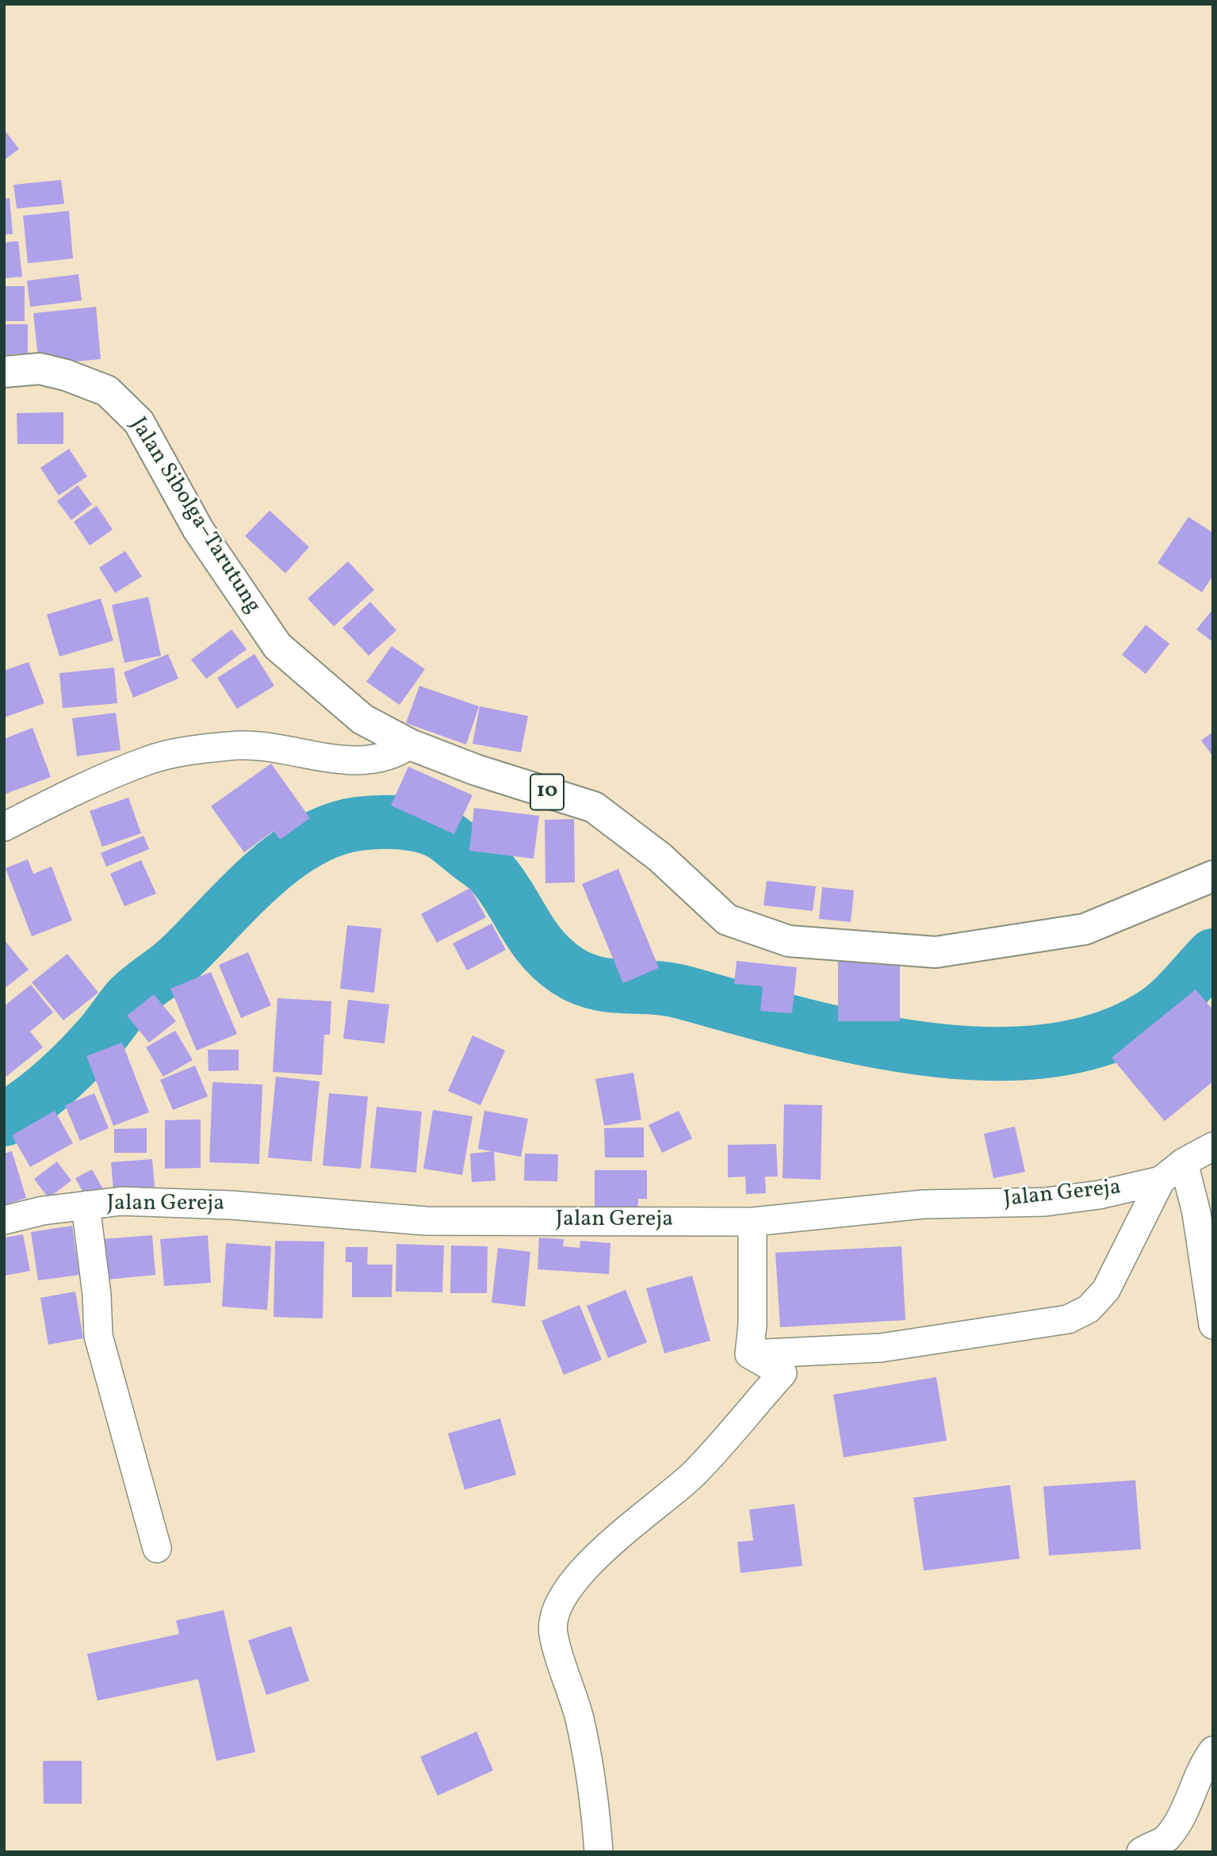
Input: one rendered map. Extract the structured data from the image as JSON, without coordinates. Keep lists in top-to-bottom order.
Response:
{
  "streets": {
    "highway": ["Jalan Sibolga–Tarutung", "10"],
    "street": ["Jalan Gereja"]
  }
}
